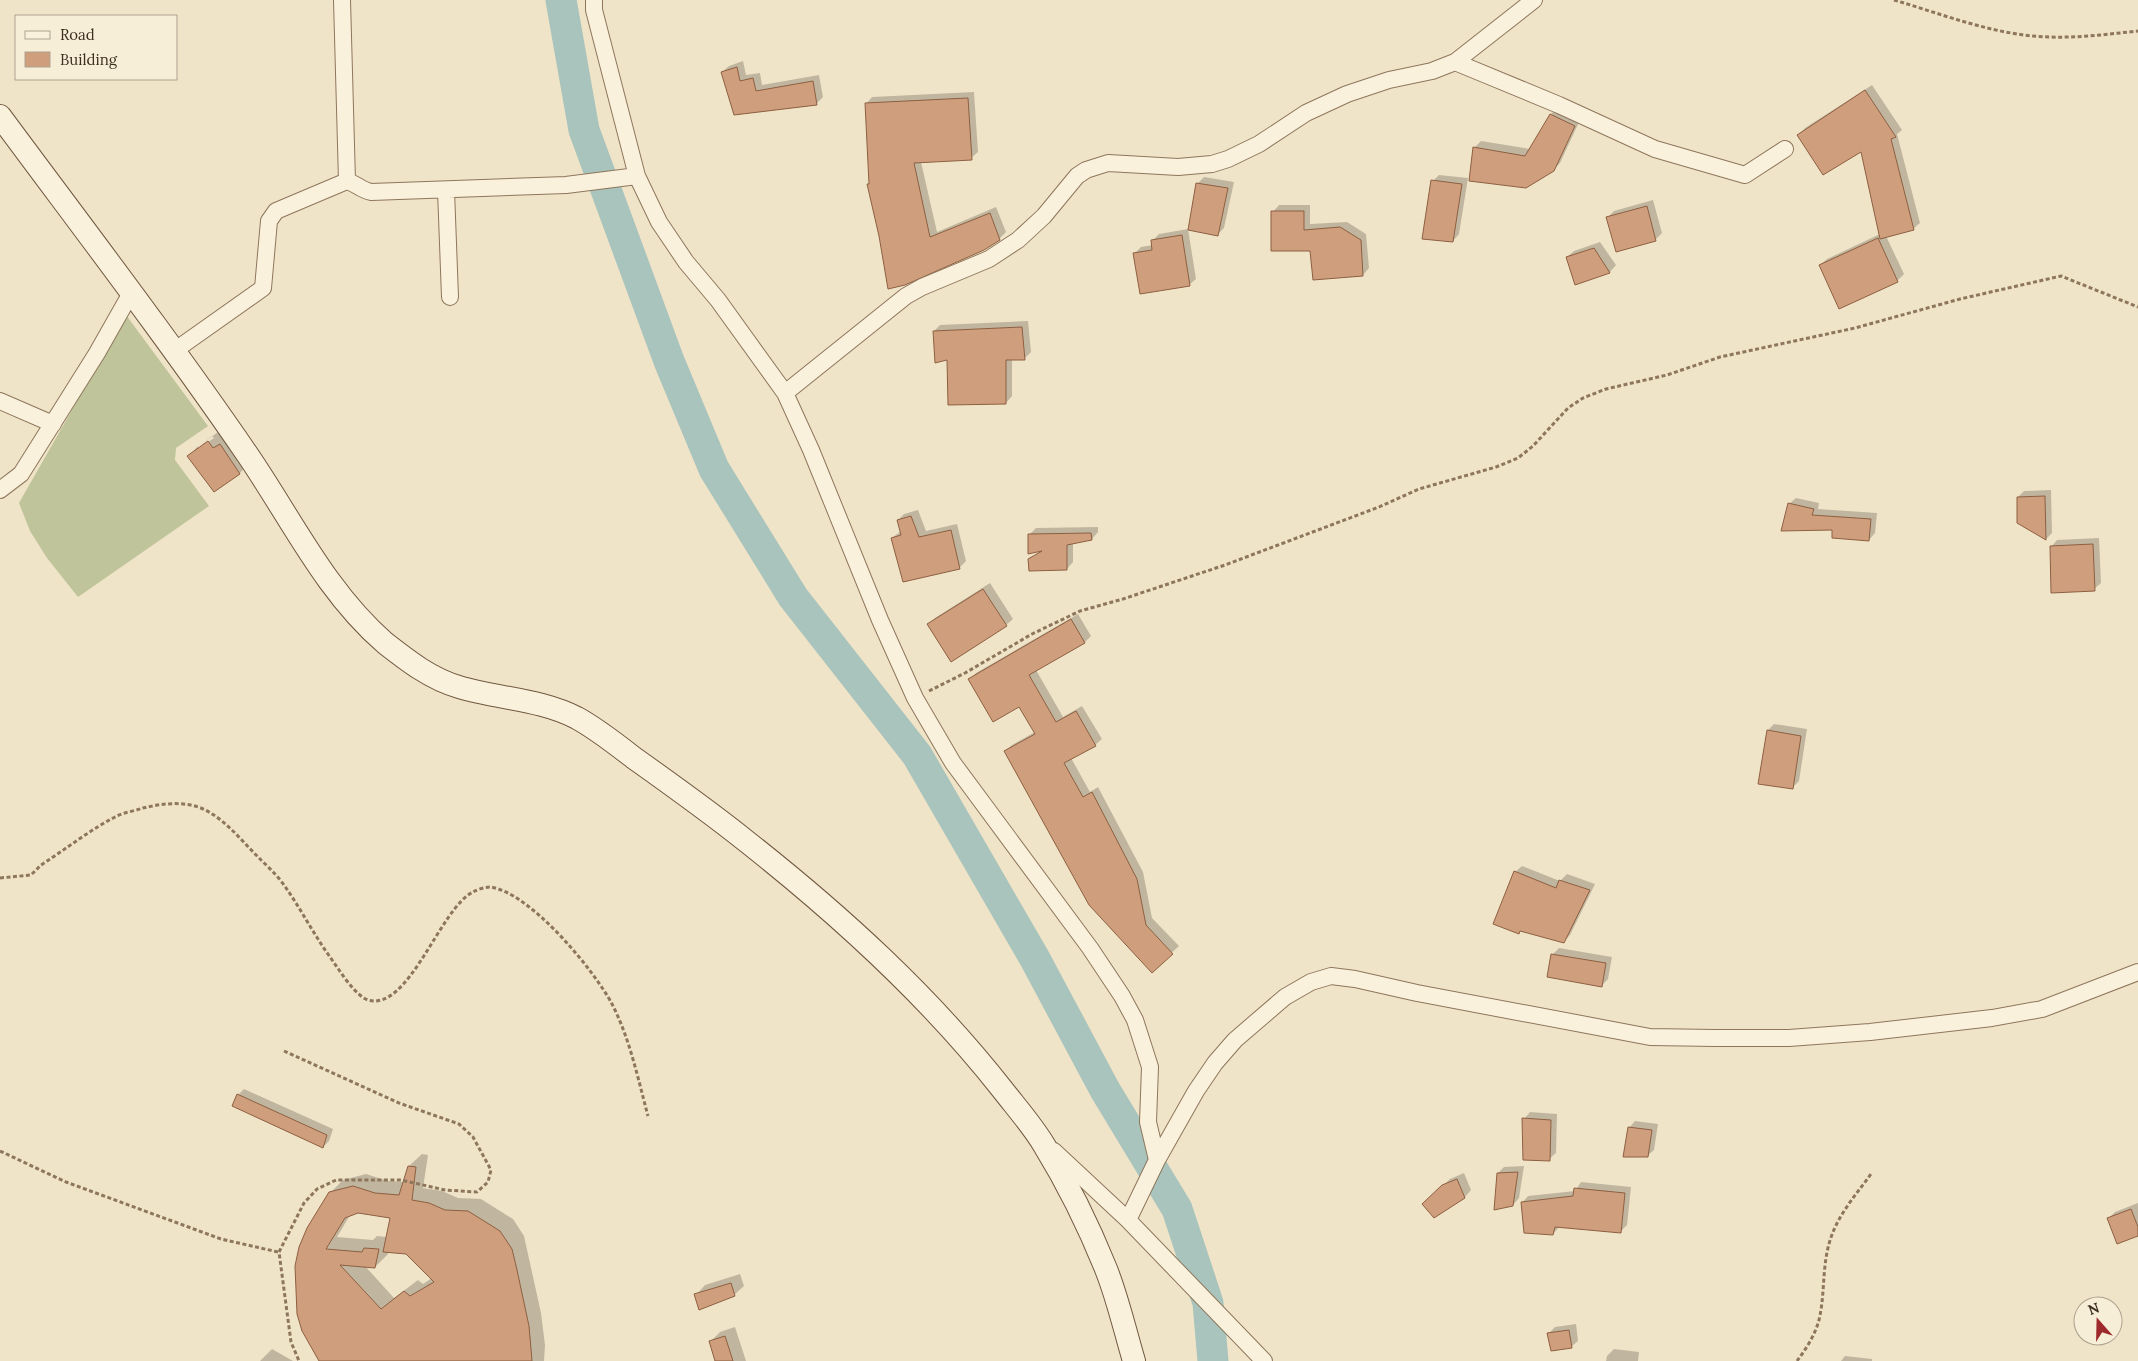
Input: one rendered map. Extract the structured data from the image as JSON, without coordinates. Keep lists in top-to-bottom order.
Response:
{
  "legend": ["Road", "Building"],
  "north": "top"
}
